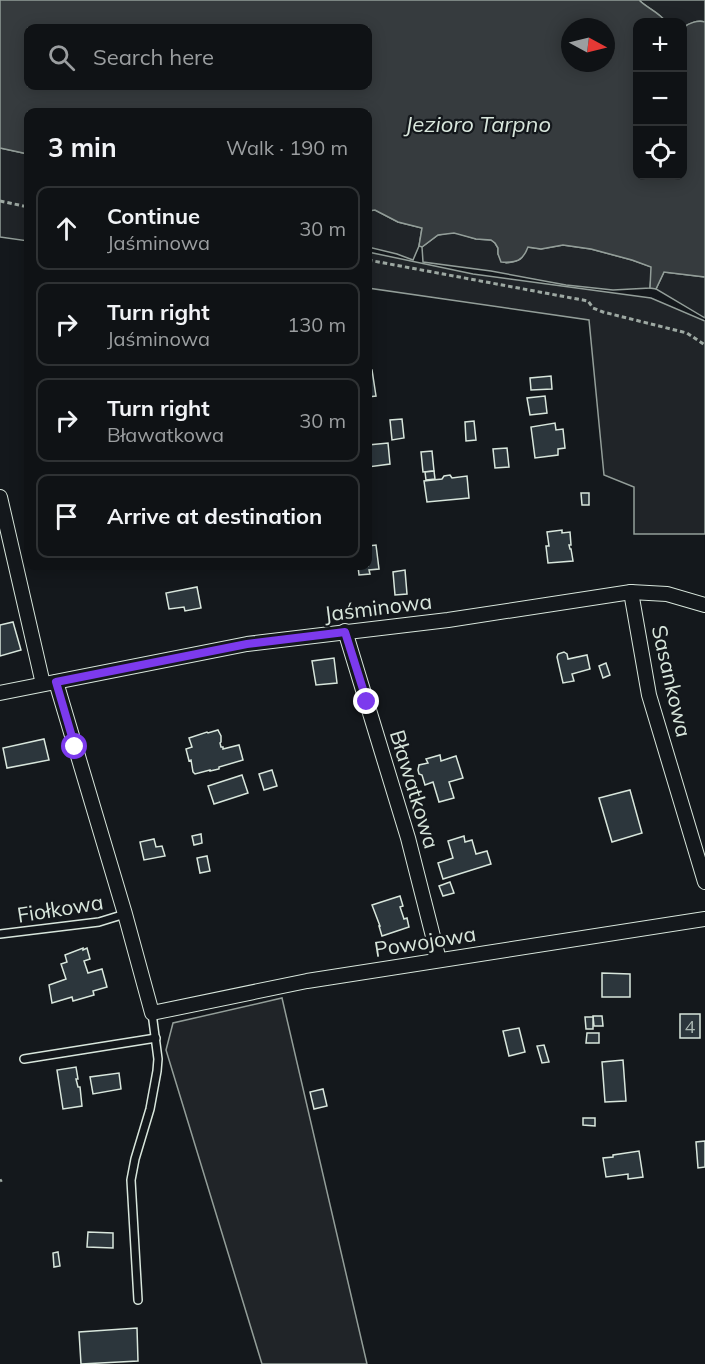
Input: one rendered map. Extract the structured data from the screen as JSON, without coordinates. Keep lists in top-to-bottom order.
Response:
{
  "streets": {
    "street": [
      "Jaśminowa",
      "Sasankowa",
      "Bławatkowa",
      "Powojowa"
    ],
    "lane": ["Fiołkowa"]
  },
  "crossings": [
    ["Jaśminowa", "Sasankowa"],
    ["Jaśminowa", "Bławatkowa"],
    ["Bławatkowa", "Powojowa"]
  ],
  "water": ["Jezioro Tarpno"],
  "house_numbers": ["4"],
  "north": "right",
  "page": {
    "map_buttons": ["+", "−"],
    "search": "Search here",
    "heading": ["3 min", "Walk · 190 m"],
    "list": [
      ["Continue", "Jaśminowa", "30 m"],
      ["Turn right", "Jaśminowa", "130 m"],
      ["Turn right", "Bławatkowa", "30 m"],
      "Arrive at destination"
    ]
  }
}
